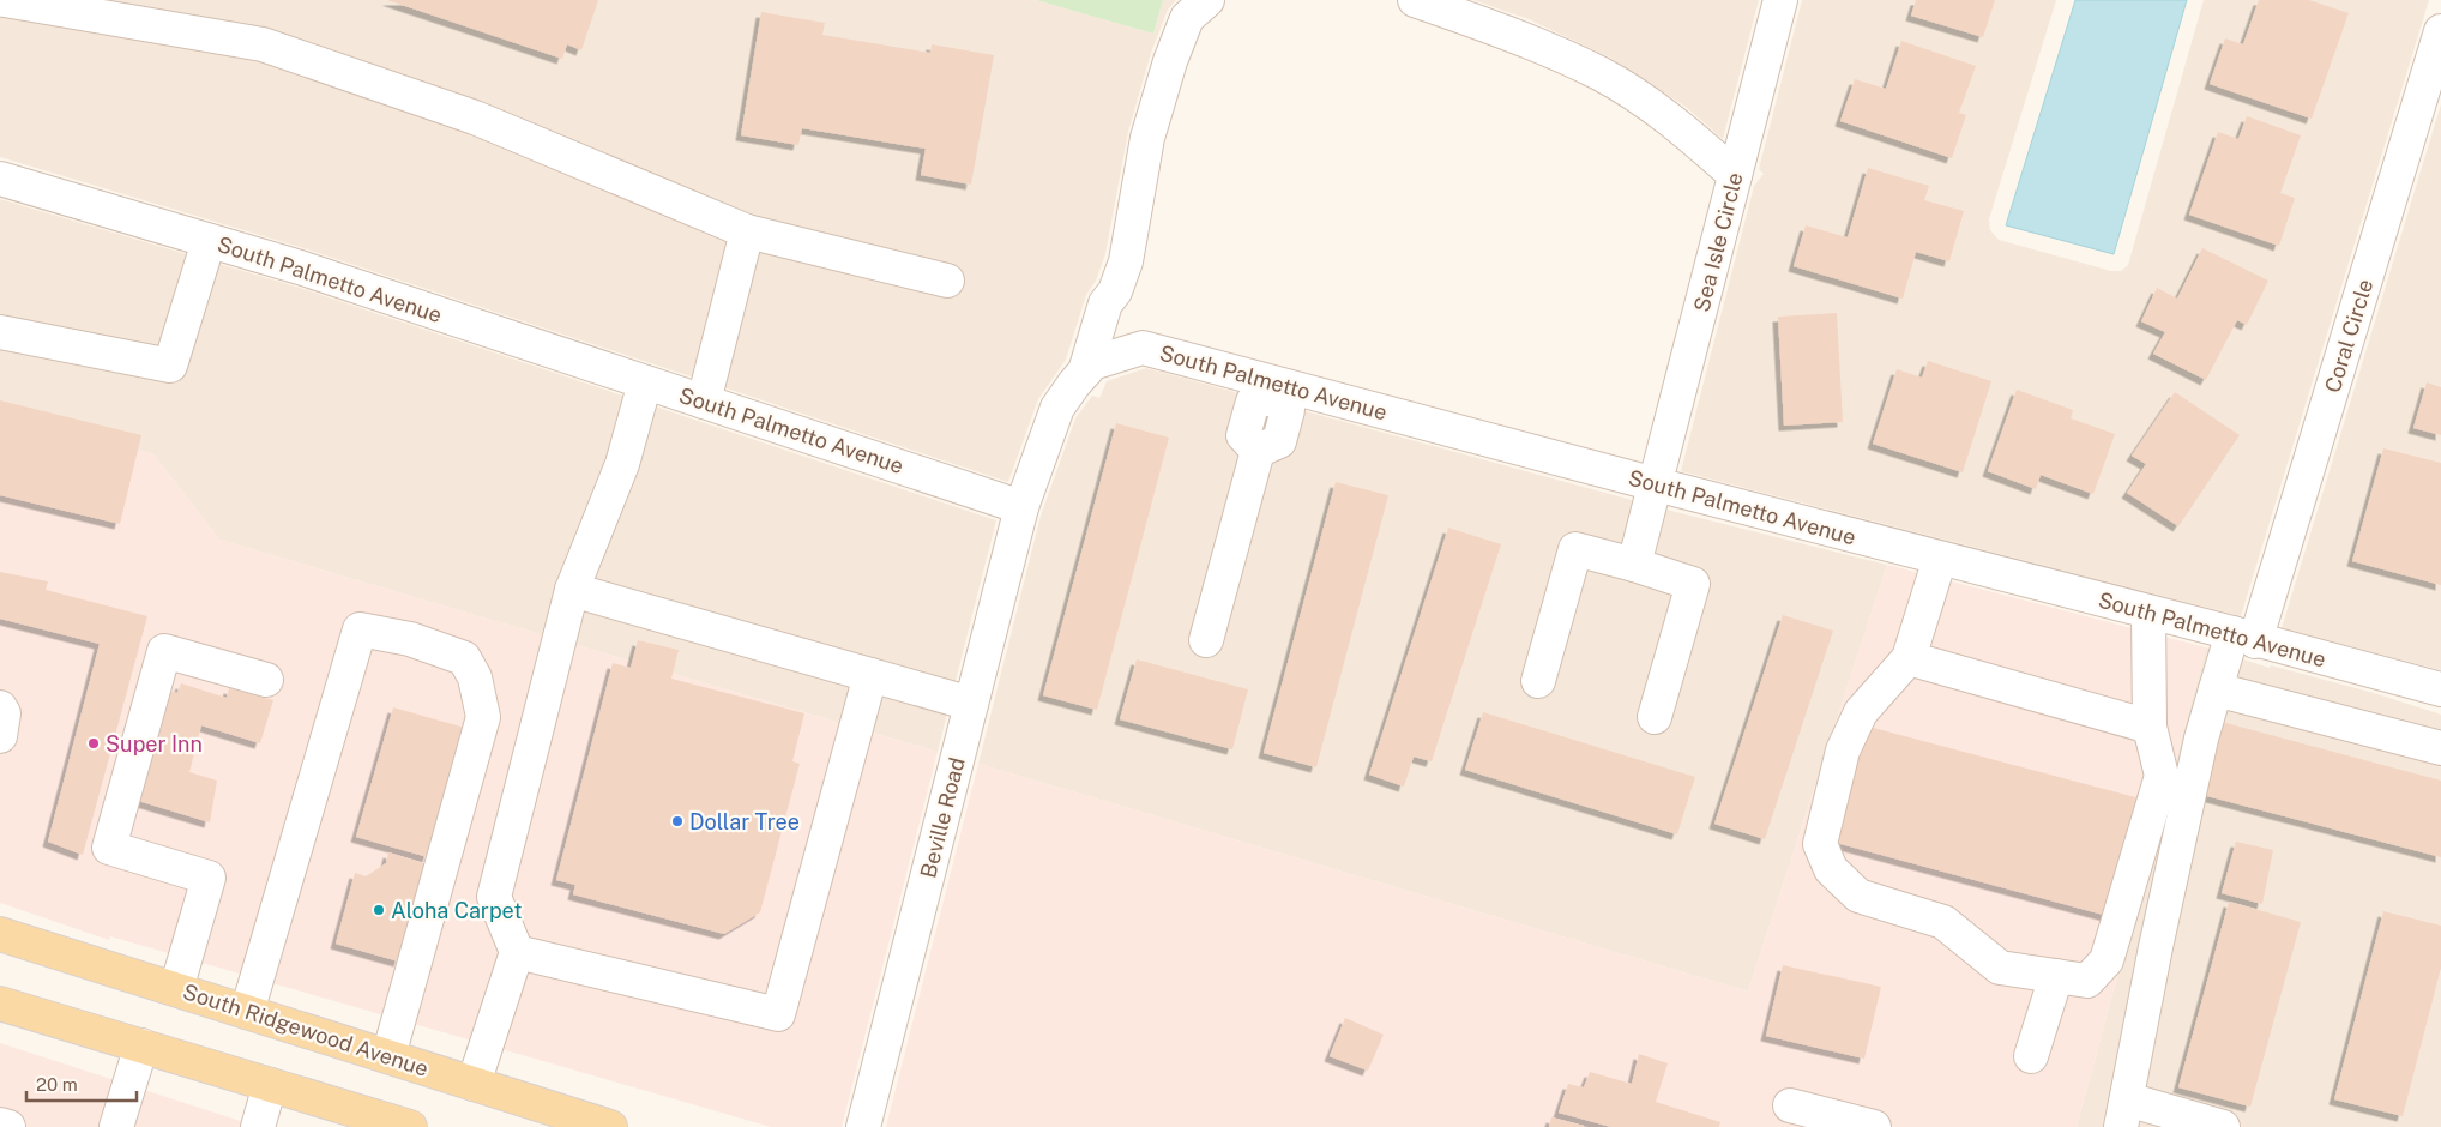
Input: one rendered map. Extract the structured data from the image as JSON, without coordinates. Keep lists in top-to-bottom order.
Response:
{
  "streets": {
    "main road": ["South Ridgewood Avenue"],
    "street": [
      "Sea Isle Circle",
      "South Palmetto Avenue",
      "Coral Circle",
      "Beville Road"
    ]
  },
  "crossings": [
    ["Sea Isle Circle", "South Palmetto Avenue"],
    ["South Palmetto Avenue", "Coral Circle"],
    ["South Palmetto Avenue", "Beville Road"]
  ],
  "places": ["Super Inn", "Dollar Tree", "Aloha Carpet"],
  "scale_bar": "20 m"
}
